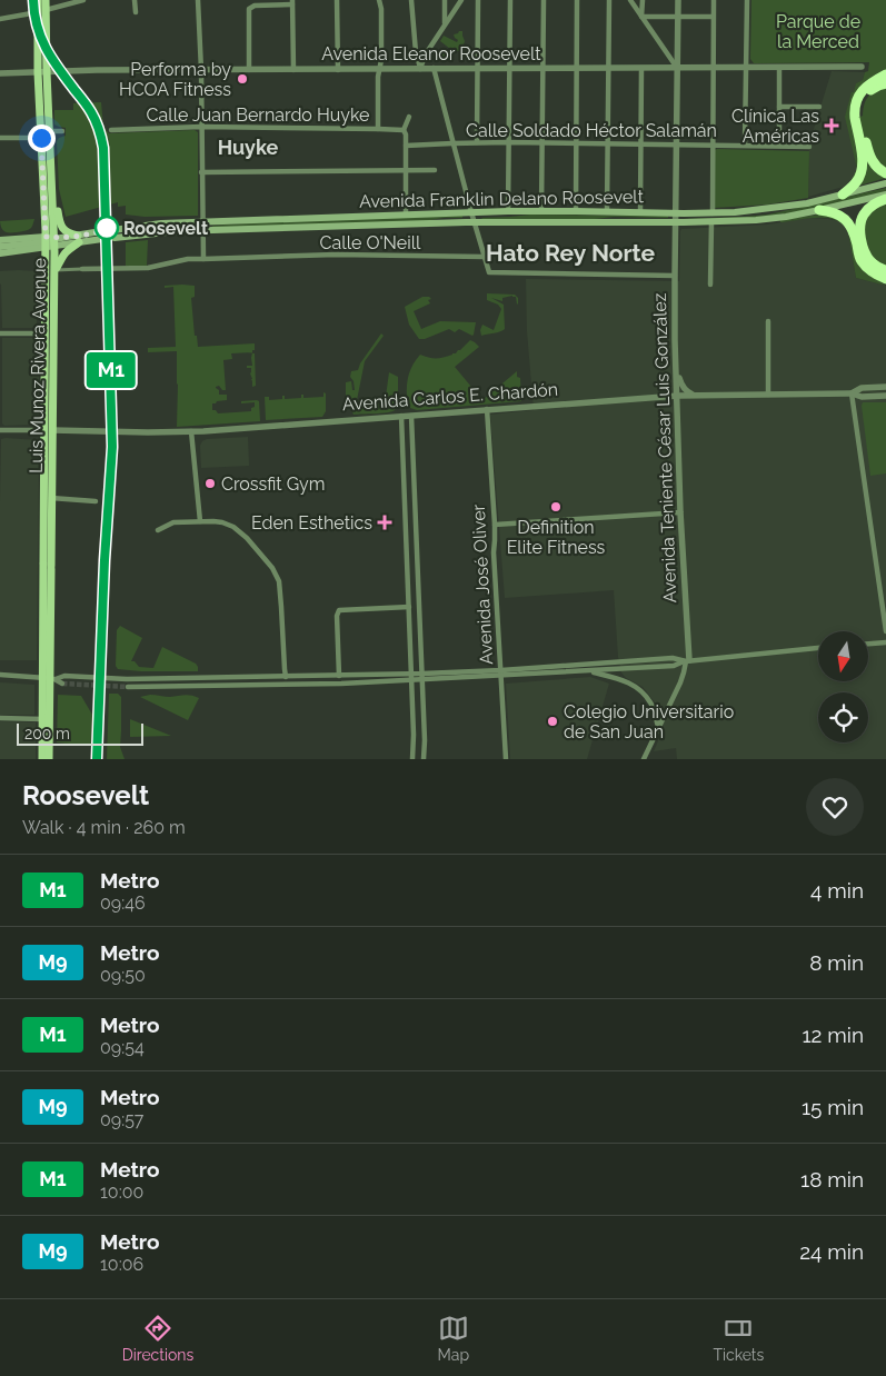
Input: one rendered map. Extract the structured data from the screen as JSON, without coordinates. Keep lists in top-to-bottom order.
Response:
{
  "streets": {
    "main road": ["Avenida Franklin Delano Roosevelt", "Luis Munoz Rivera Avenue"],
    "street": [
      "Avenida Eleanor Roosevelt",
      "Calle Juan Bernardo Huyke",
      "Calle Soldado Héctor Salamán",
      "Calle O'Neill",
      "Avenida Carlos E. Chardón",
      "Avenida Teniente César Luis González",
      "Avenida José Oliver"
    ]
  },
  "crossings": [
    ["Avenida Eleanor Roosevelt", "Luis Munoz Rivera Avenue"],
    ["Avenida Eleanor Roosevelt", "Avenida Teniente César Luis González"],
    ["Calle Soldado Héctor Salamán", "Avenida Teniente César Luis González"],
    ["Avenida Franklin Delano Roosevelt", "Avenida Teniente César Luis González"],
    ["Calle O'Neill", "Luis Munoz Rivera Avenue"],
    ["Luis Munoz Rivera Avenue", "Avenida Carlos E. Chardón"],
    ["Avenida Carlos E. Chardón", "Avenida Teniente César Luis González"],
    ["Avenida Carlos E. Chardón", "Avenida José Oliver"]
  ],
  "districts": ["Huyke", "Hato Rey Norte"],
  "parks": ["Parque de la Merced"],
  "places": {
    "other": [
      "Performa by HCOA Fitness",
      "Roosevelt",
      "Crossfit Gym",
      "Definition Elite Fitness",
      "Colegio Universitario de San Juan"
    ],
    "health": ["Clínica Las Américas", "Eden Esthetics"]
  },
  "lines": ["metro line M1"],
  "scale_bar": "200 m",
  "north": "bottom",
  "page": {
    "on_map": "M1",
    "scale": "200 m",
    "heading": ["Roosevelt", "Walk · 4 min · 260 m"],
    "list": [
      {
        "mark": "M1",
        "name": "Metro",
        "note": "09:46",
        "value": "4 min"
      },
      {
        "mark": "M9",
        "name": "Metro",
        "note": "09:50",
        "value": "8 min"
      },
      {
        "mark": "M1",
        "name": "Metro",
        "note": "09:54",
        "value": "12 min"
      },
      {
        "mark": "M9",
        "name": "Metro",
        "note": "09:57",
        "value": "15 min"
      },
      {
        "mark": "M1",
        "name": "Metro",
        "note": "10:00",
        "value": "18 min"
      },
      {
        "mark": "M9",
        "name": "Metro",
        "note": "10:06",
        "value": "24 min"
      }
    ],
    "tabs": ["Directions", "Map", "Tickets"]
  }
}
